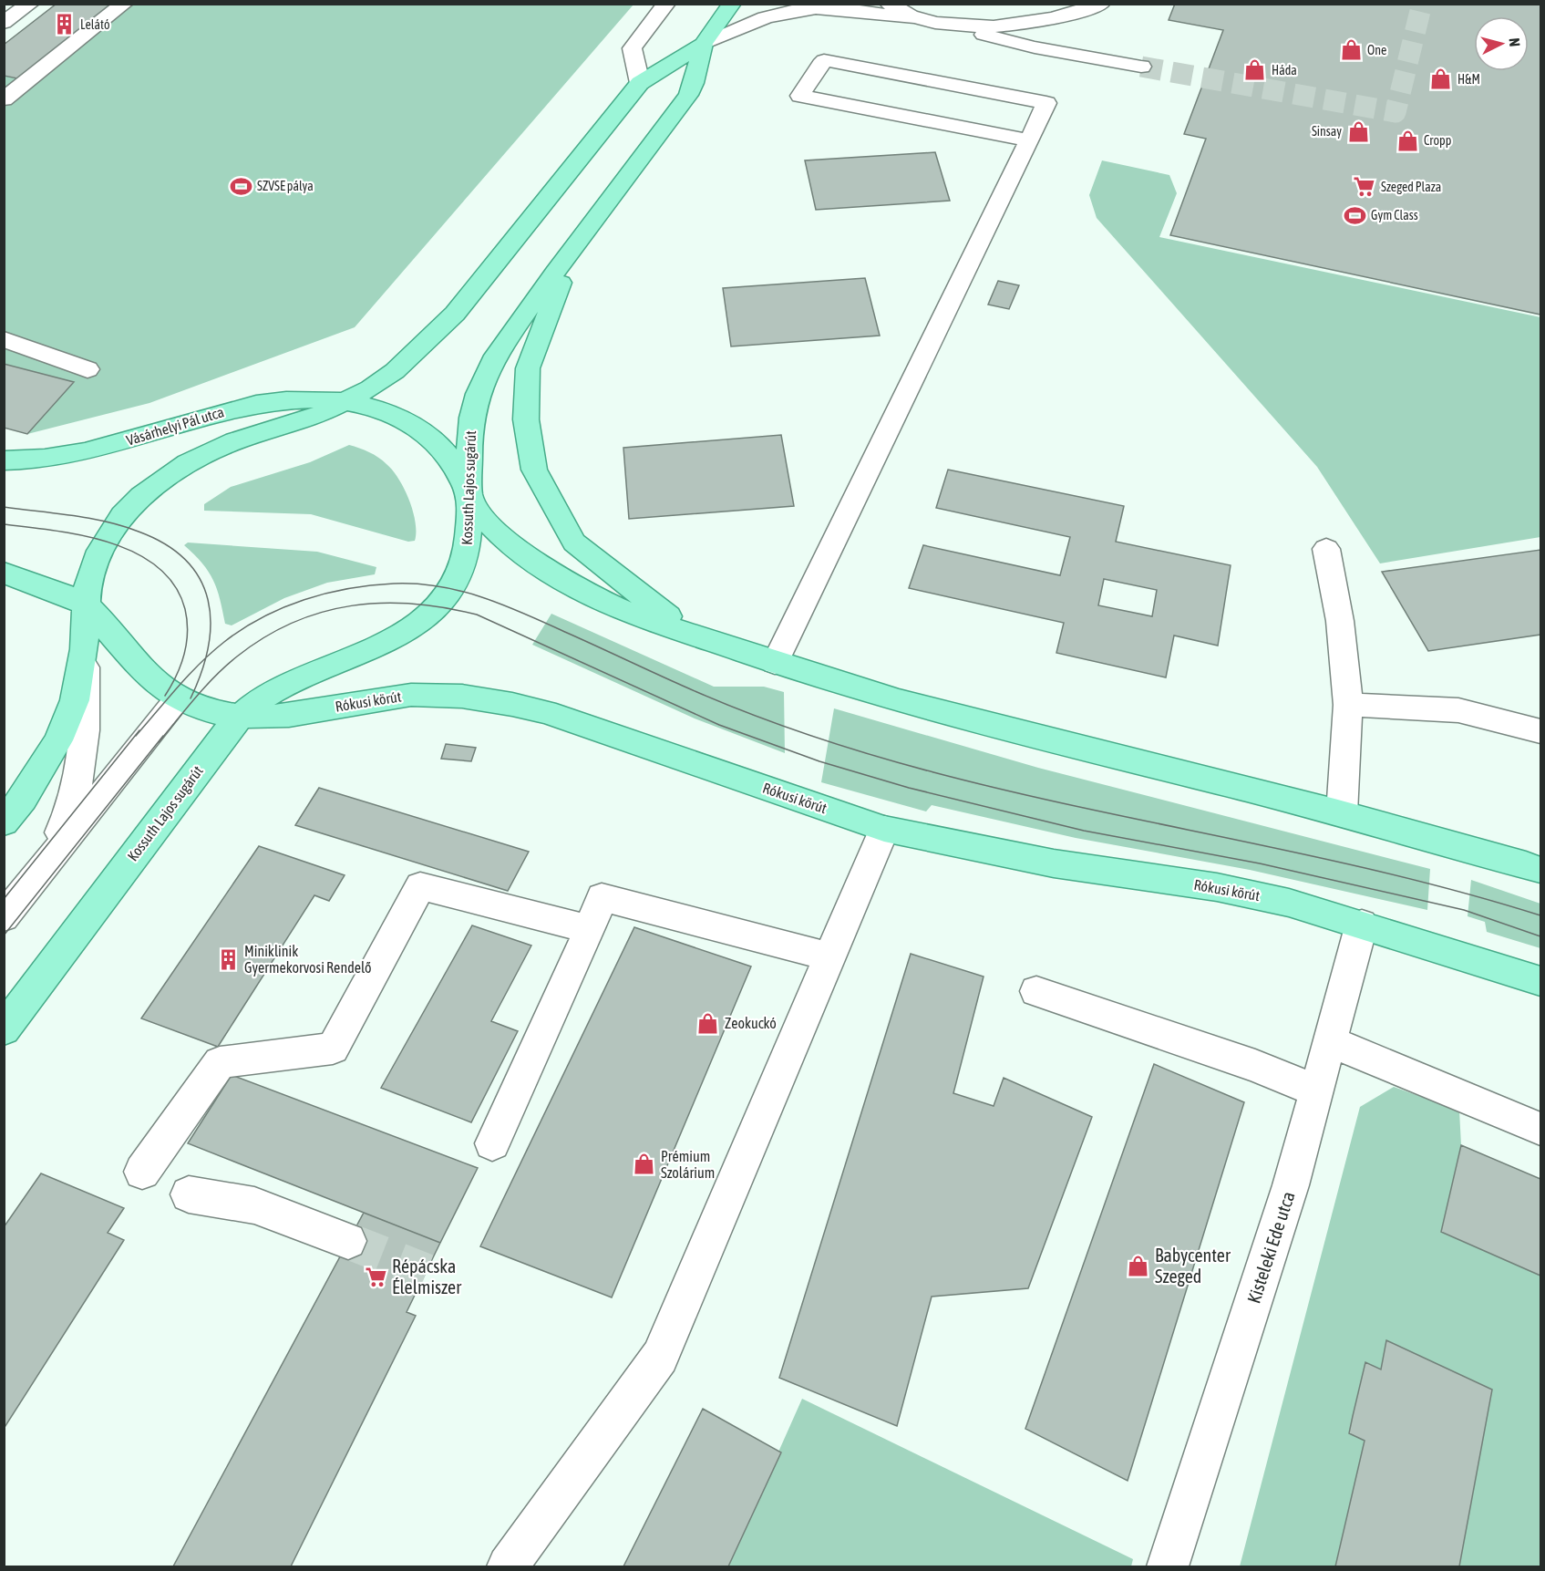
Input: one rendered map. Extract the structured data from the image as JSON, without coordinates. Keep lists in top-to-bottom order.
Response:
{
  "streets": {
    "main road": ["Vásárhelyi Pál utca", "Kossuth Lajos sugárút", "Rókusi körút"],
    "street": ["Kisteleki Ede utca"]
  },
  "crossings": [
    ["Vásárhelyi Pál utca", "Kossuth Lajos sugárút"],
    ["Kossuth Lajos sugárút", "Rókusi körút"],
    ["Rókusi körút", "Kisteleki Ede utca"]
  ],
  "places": {
    "building": ["Lelátó", "Miniklinik Gyermekorvosi Rendelő"],
    "shop": [
      "One",
      "Háda",
      "H&M",
      "Sinsay",
      "Cropp",
      "Zeokuckó",
      "Prémium Szolárium",
      "Babycenter Szeged"
    ],
    "sports": ["SZVSE pálya", "Gym Class"],
    "supermarket": ["Szeged Plaza", "Répácska Élelmiszer"]
  },
  "north": "right"
}
